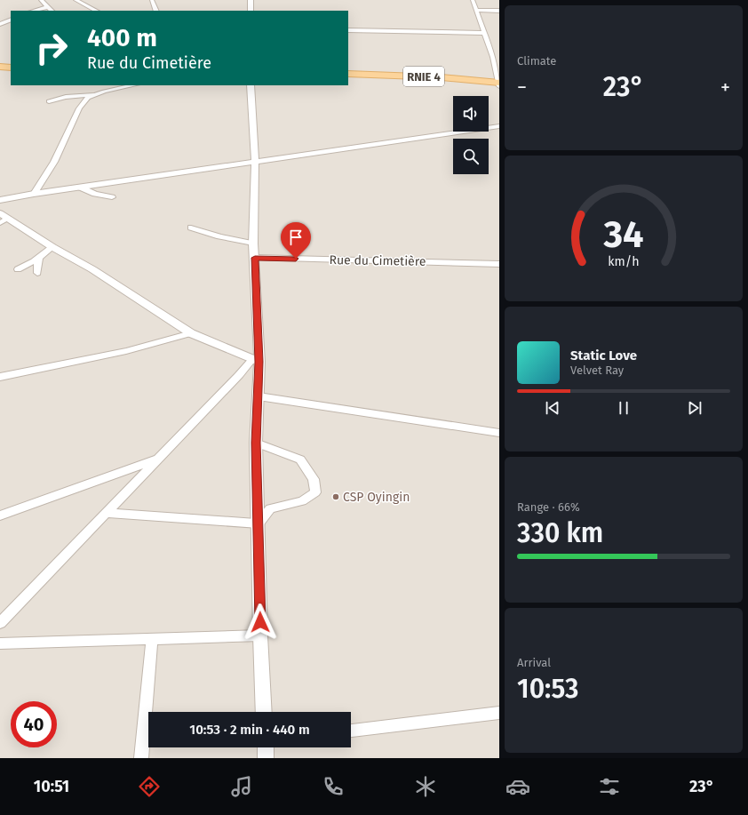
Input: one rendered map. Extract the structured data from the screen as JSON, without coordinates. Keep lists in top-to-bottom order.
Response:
{
  "streets": {
    "main road": ["RNIE 4"],
    "street": ["Rue du Cimetière"]
  },
  "places": ["CSP Oyingin"],
  "page": {
    "tile": [
      "Climate",
      ["Range · 66%", "330 km"],
      ["Arrival", "10:53"]
    ],
    "turn": ["400 m", "Rue du Cimetière"],
    "heat": ["−", "23°", "+"],
    "song": ["Static Love", "Velvet Ray"],
    "limit": "40",
    "trip": "10:53 · 2 min · 440 m",
    "tabs": ["10:51", "23°"],
    "gauge": ["34", "km/h"]
  }
}
